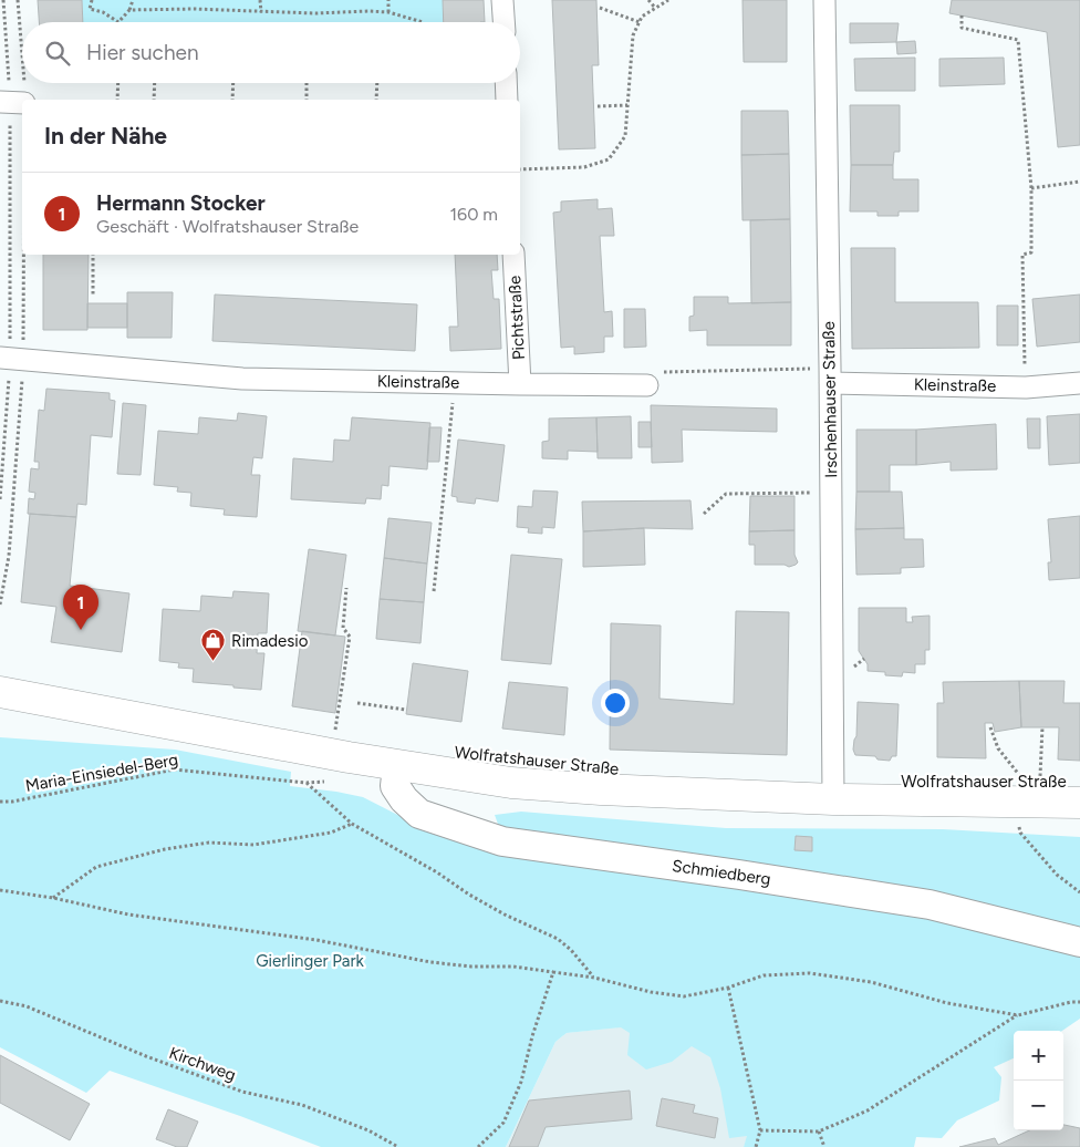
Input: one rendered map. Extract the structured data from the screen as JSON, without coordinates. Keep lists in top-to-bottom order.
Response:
{
  "streets": {
    "main road": ["Wolfratshauser Straße"],
    "street": [
      "Pichtstraße",
      "Kleinstraße",
      "Irschenhauser Straße",
      "Schmiedberg"
    ],
    "path": ["Maria-Einsiedel-Berg", "Kirchweg"]
  },
  "crossings": [
    ["Pichtstraße", "Kleinstraße"],
    ["Kleinstraße", "Irschenhauser Straße"],
    ["Irschenhauser Straße", "Wolfratshauser Straße"],
    ["Wolfratshauser Straße", "Schmiedberg"]
  ],
  "parks": ["Gierlinger Park"],
  "places": {
    "shop": ["Rimadesio"]
  },
  "page": {
    "search": "Hier suchen",
    "heading": "In der Nähe",
    "list": [
      {
        "mark": "1",
        "name": "Hermann Stocker",
        "note": "Geschäft · Wolfratshauser Straße",
        "value": "160 m"
      }
    ],
    "pins": "1",
    "map_buttons": ["+", "−"]
  }
}
